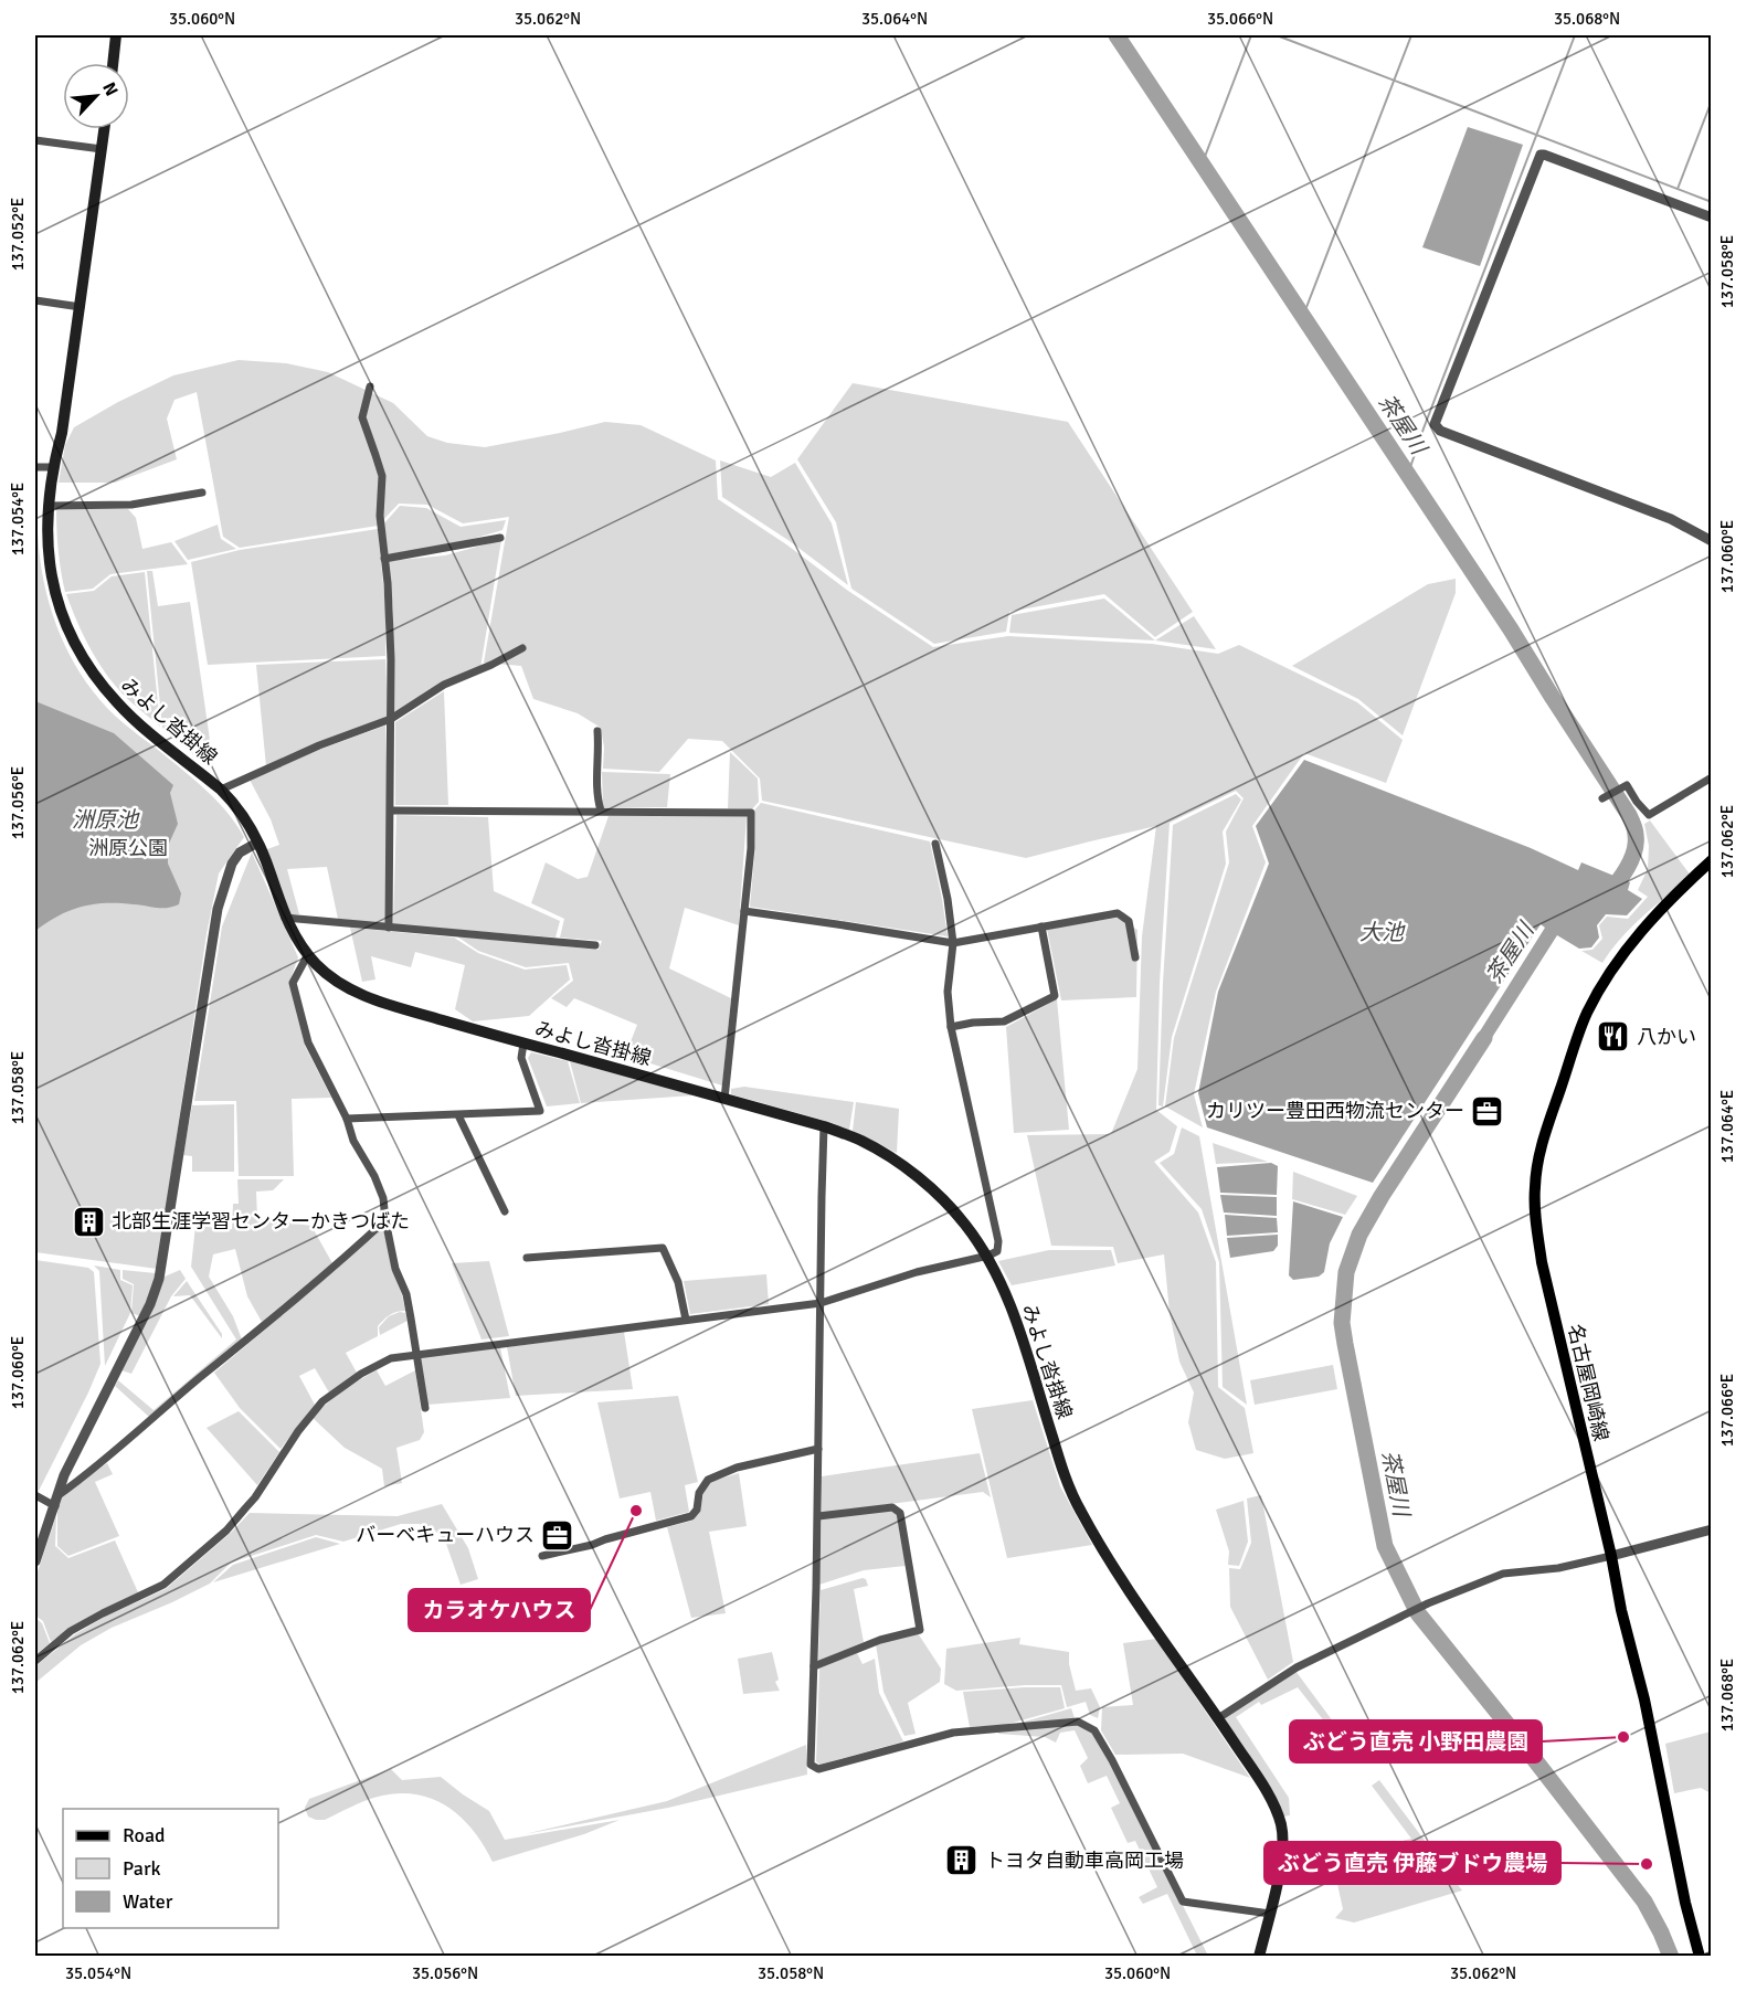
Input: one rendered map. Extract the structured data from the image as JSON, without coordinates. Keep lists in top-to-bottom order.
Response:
{
  "streets": {
    "main road": ["みよし沓掛線", "名古屋岡崎線"]
  },
  "water": ["茶屋川", "洲原池", "大池"],
  "parks": ["洲原公園"],
  "places": {
    "restaurant": ["八かい"],
    "office": ["カリツー豊田西物流センター", "バーベキューハウス"],
    "building": ["北部生涯学習センターかきつばた", "トヨタ自動車高岡工場"],
    "other": ["カラオケハウス", "ぶどう直売 小野田農園", "ぶどう直売 伊藤ブドウ農場"]
  },
  "legend": ["Road", "Park", "Water"],
  "north": "top right",
  "coordinates": [
    "35.060°N",
    "35.062°N",
    "35.064°N",
    "35.066°N",
    "35.068°N",
    "137.052°E",
    "137.058°E",
    "137.054°E",
    "137.060°E",
    "137.056°E",
    "137.062°E",
    "137.064°E",
    "137.066°E",
    "137.068°E",
    "35.054°N",
    "35.056°N",
    "35.058°N"
  ]
}
